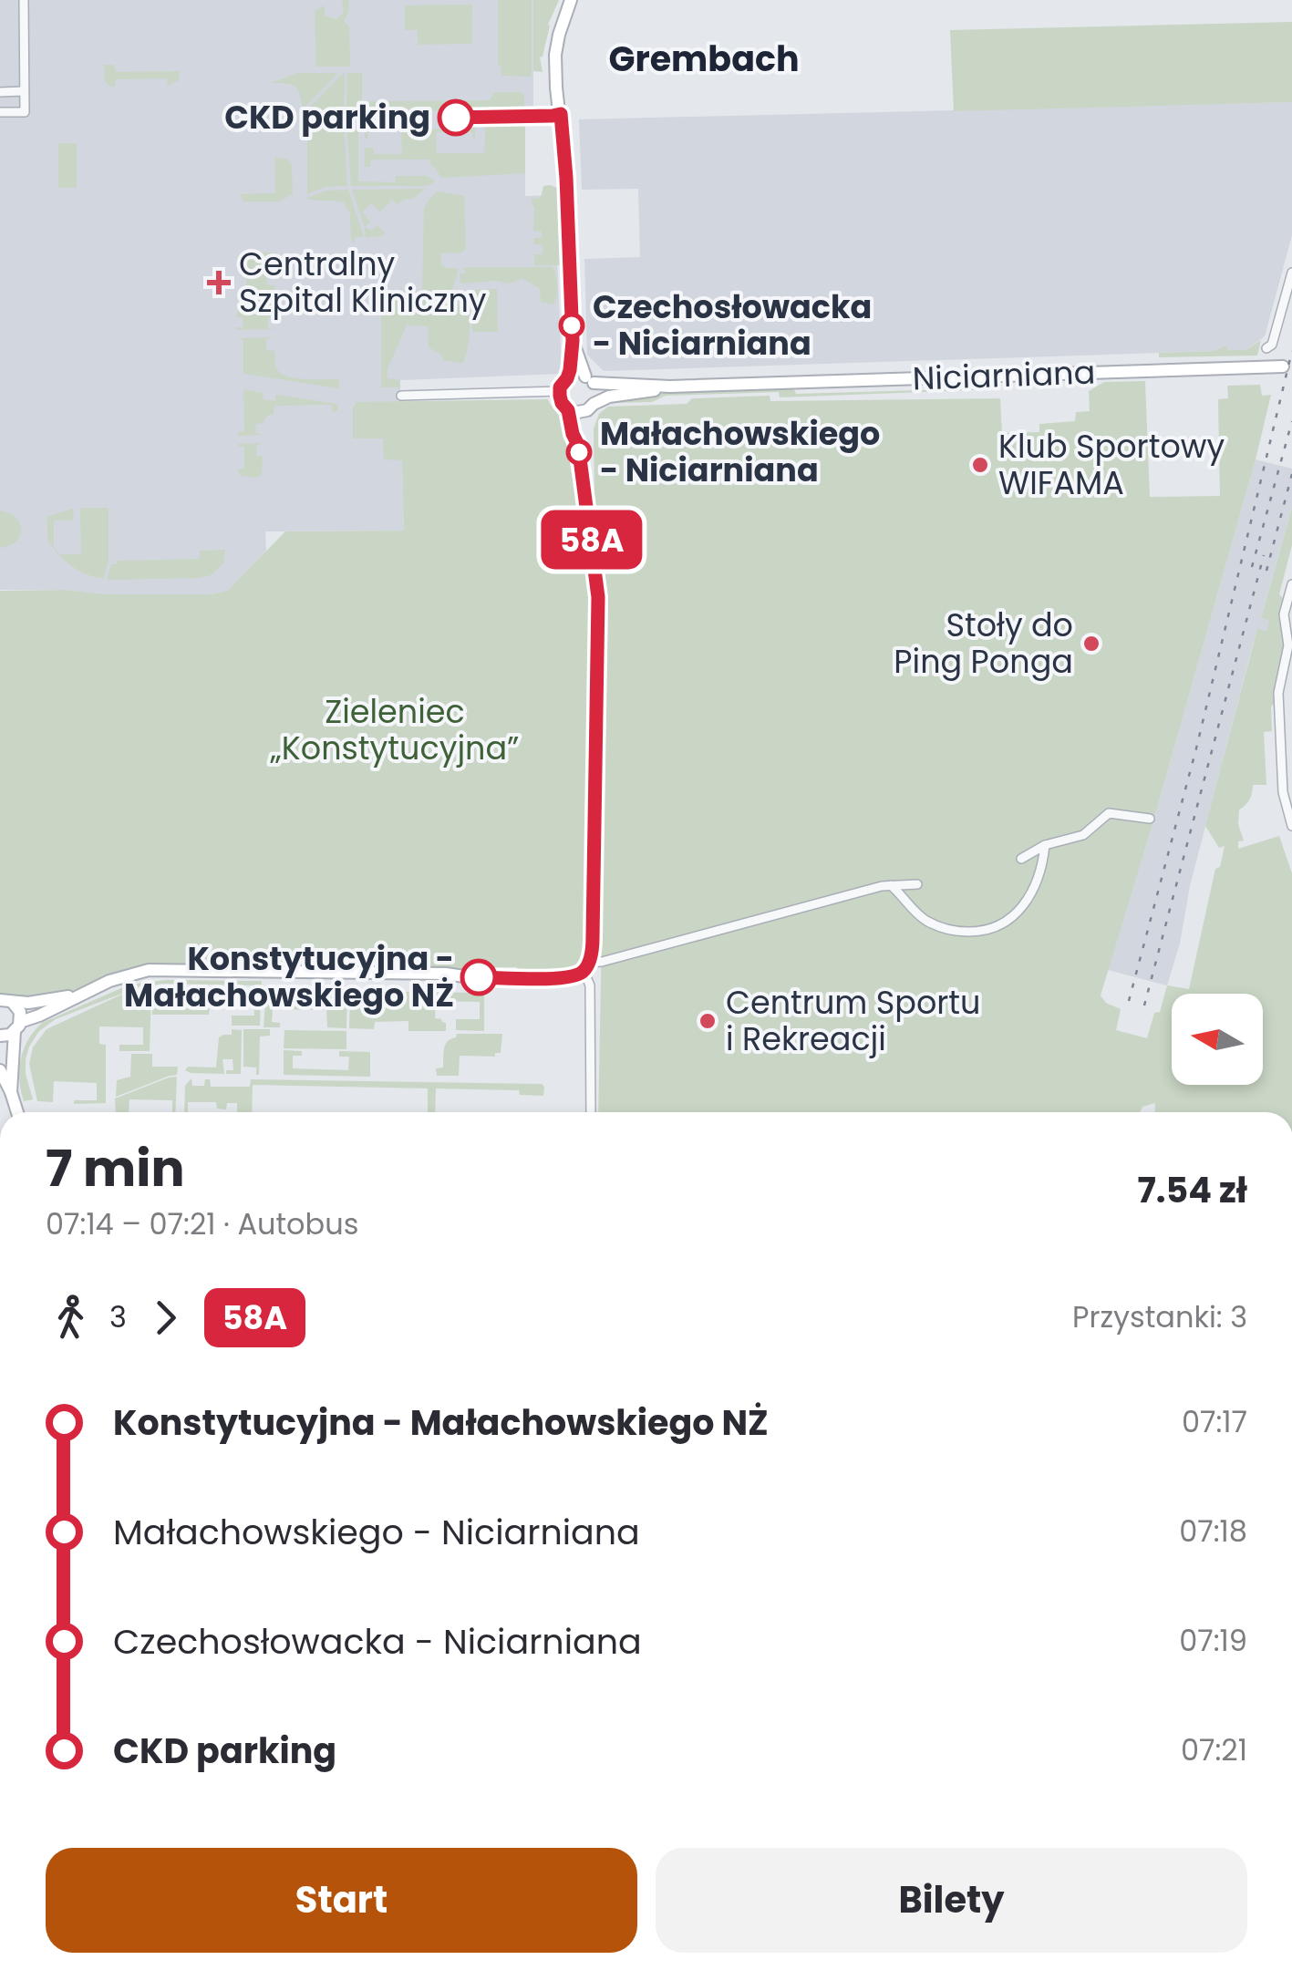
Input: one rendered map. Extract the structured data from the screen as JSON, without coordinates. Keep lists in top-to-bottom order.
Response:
{
  "streets": {
    "street": ["Niciarniana"]
  },
  "districts": ["Grembach"],
  "parks": ["Zieleniec „Konstytucyjna”"],
  "places": {
    "other": [
      "CKD parking",
      "Czechosłowacka - Niciarniana",
      "Małachowskiego - Niciarniana",
      "Klub Sportowy WIFAMA",
      "Stoły do Ping Ponga",
      "Konstytucyjna - Małachowskiego NŻ",
      "Centrum Sportu i Rekreacji"
    ],
    "health": ["Centralny Szpital Kliniczny"]
  },
  "lines": ["bus line 58A"],
  "north": "left",
  "page": {
    "on_map": "58A",
    "heading": ["7 min", "07:14 – 07:21 · Autobus", "7.54 zł"],
    "legs": ["3", "58A", "Przystanki: 3"],
    "list": [
      {
        "name": "Konstytucyjna - Małachowskiego NŻ",
        "value": "07:17"
      },
      {
        "name": "Małachowskiego - Niciarniana",
        "value": "07:18"
      },
      {
        "name": "Czechosłowacka - Niciarniana",
        "value": "07:19"
      },
      {
        "name": "CKD parking",
        "value": "07:21"
      }
    ],
    "buttons": ["Start", "Bilety"]
  }
}
